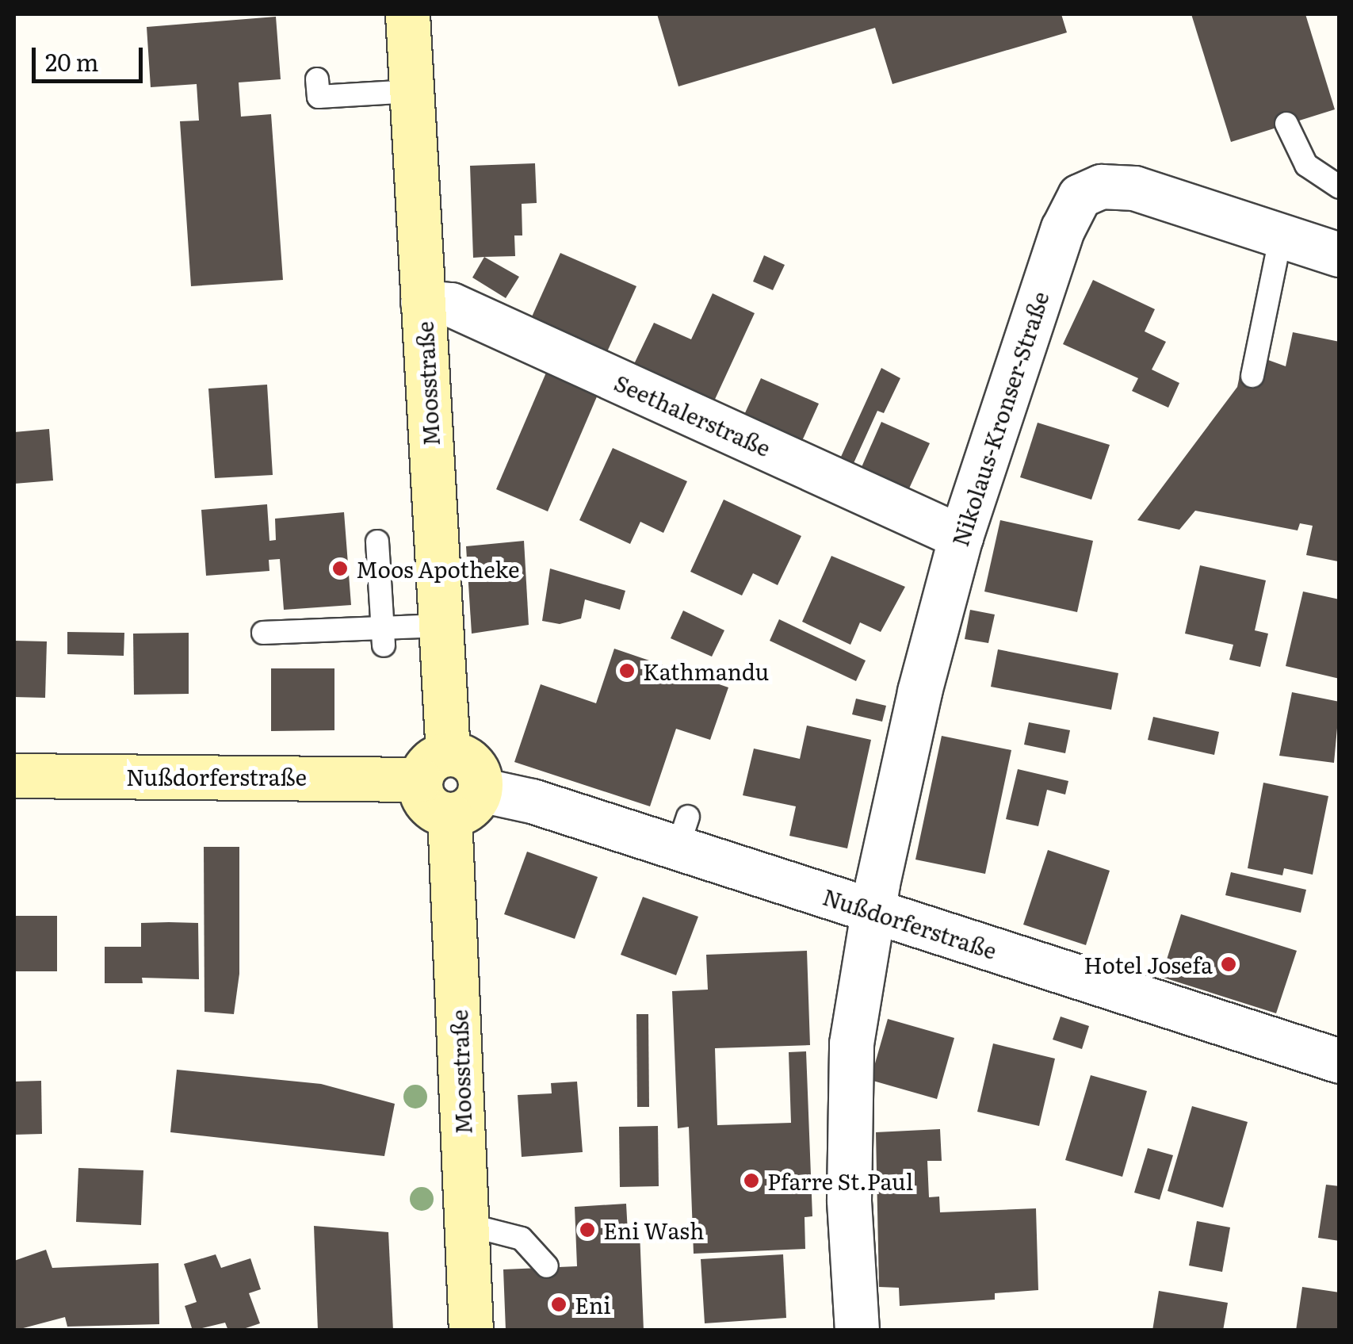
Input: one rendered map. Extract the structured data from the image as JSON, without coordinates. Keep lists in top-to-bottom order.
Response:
{
  "streets": {
    "street": [
      "Moosstraße",
      "Seethalerstraße",
      "Nikolaus-Kronser-Straße",
      "Nußdorferstraße"
    ]
  },
  "crossings": [
    ["Moosstraße", "Seethalerstraße"],
    ["Moosstraße", "Nußdorferstraße"],
    ["Seethalerstraße", "Nikolaus-Kronser-Straße"],
    ["Nikolaus-Kronser-Straße", "Nußdorferstraße"]
  ],
  "places": [
    "Moos Apotheke",
    "Kathmandu",
    "Hotel Josefa",
    "Pfarre St.Paul",
    "Eni Wash",
    "Eni"
  ],
  "scale_bar": "20 m"
}
